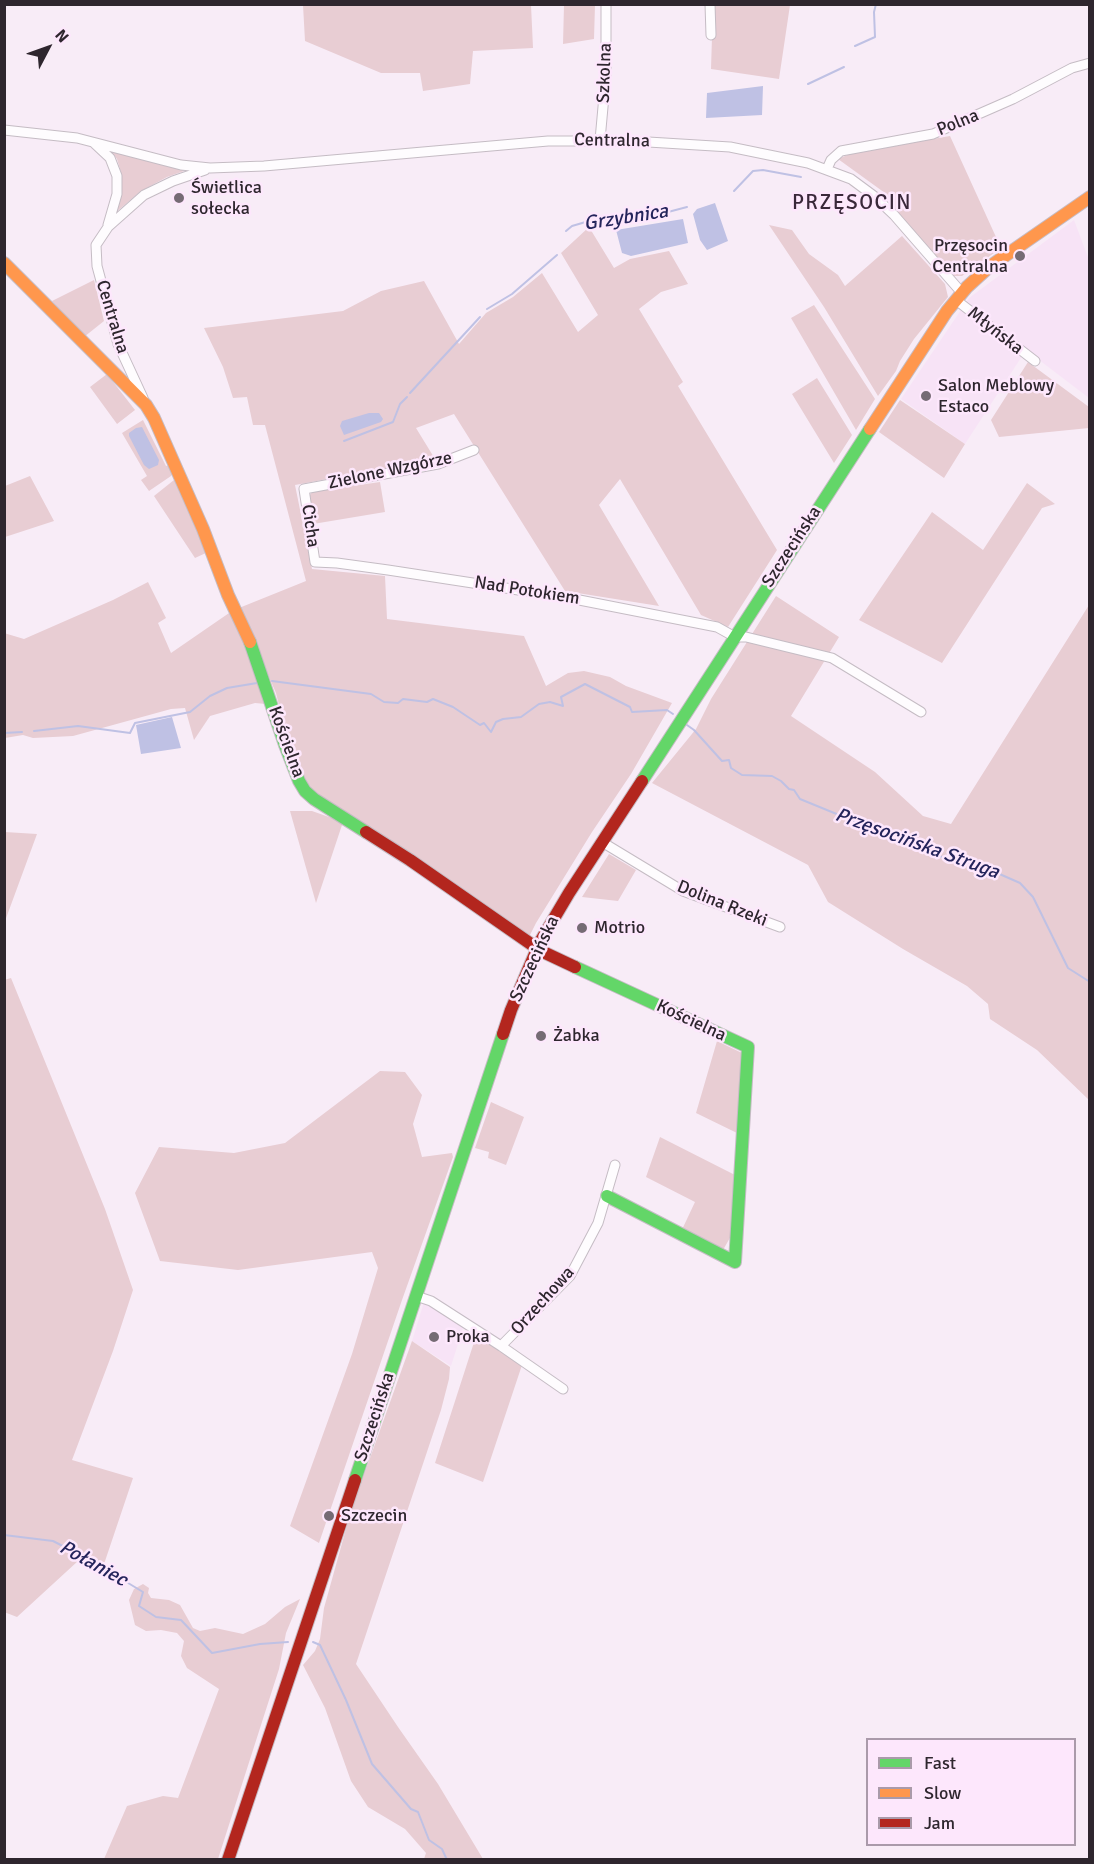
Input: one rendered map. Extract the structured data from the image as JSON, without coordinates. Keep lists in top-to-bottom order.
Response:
{
  "streets": {
    "street": [
      "Szkolna",
      "Polna",
      "Centralna",
      "Młyńska",
      "Zielone Wzgórze",
      "Cicha",
      "Szczecińska",
      "Nad Potokiem",
      "Kościelna",
      "Dolina Rzeki",
      "Orzechowa"
    ]
  },
  "crossings": [
    ["Szkolna", "Centralna"],
    ["Polna", "Centralna"],
    ["Centralna", "Młyńska"],
    ["Centralna", "Szczecińska"],
    ["Centralna", "Kościelna"],
    ["Młyńska", "Szczecińska"],
    ["Zielone Wzgórze", "Cicha"],
    ["Cicha", "Nad Potokiem"],
    ["Szczecińska", "Nad Potokiem"],
    ["Szczecińska", "Kościelna"],
    ["Szczecińska", "Dolina Rzeki"],
    ["Szczecińska", "Orzechowa"],
    ["Kościelna", "Orzechowa"]
  ],
  "districts": ["PRZĘSOCIN"],
  "water": ["Grzybnica", "Przęsocińska Struga", "Połaniec"],
  "places": [
    "Świetlica sołecka",
    "Przęsocin Centralna",
    "Salon Meblowy Estaco",
    "Motrio",
    "Żabka",
    "Proka",
    "Szczecin"
  ],
  "legend": ["Fast", "Slow", "Jam"],
  "north": "top right"
}
